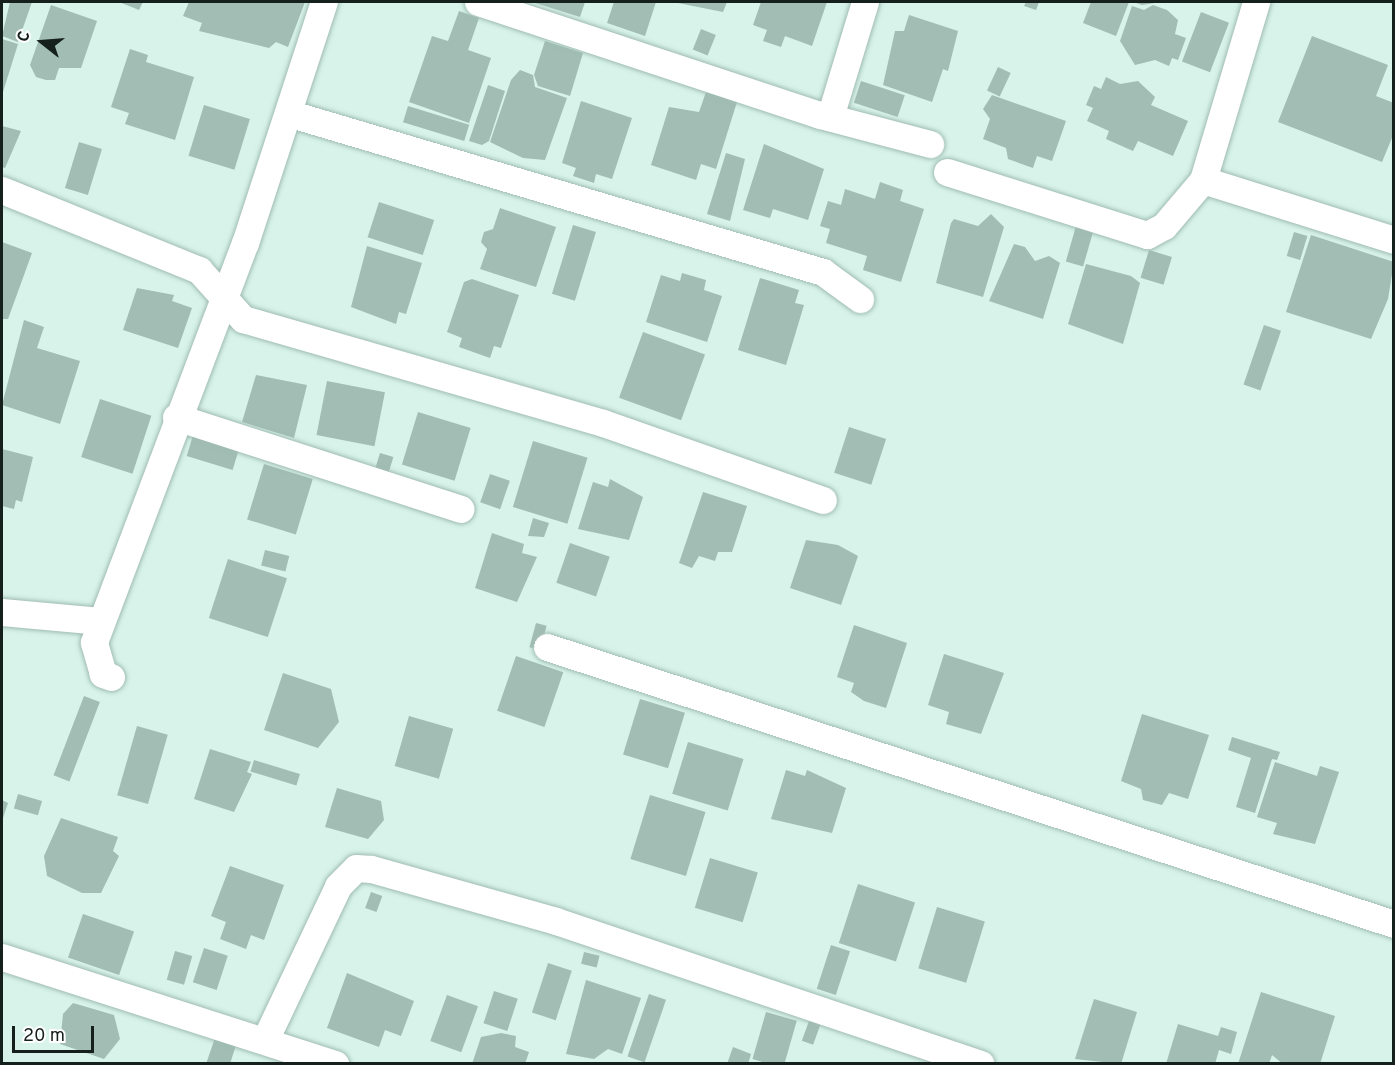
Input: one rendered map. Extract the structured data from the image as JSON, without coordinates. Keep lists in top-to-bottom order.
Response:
{
  "scale_bar": "20 m",
  "north": "left"
}
